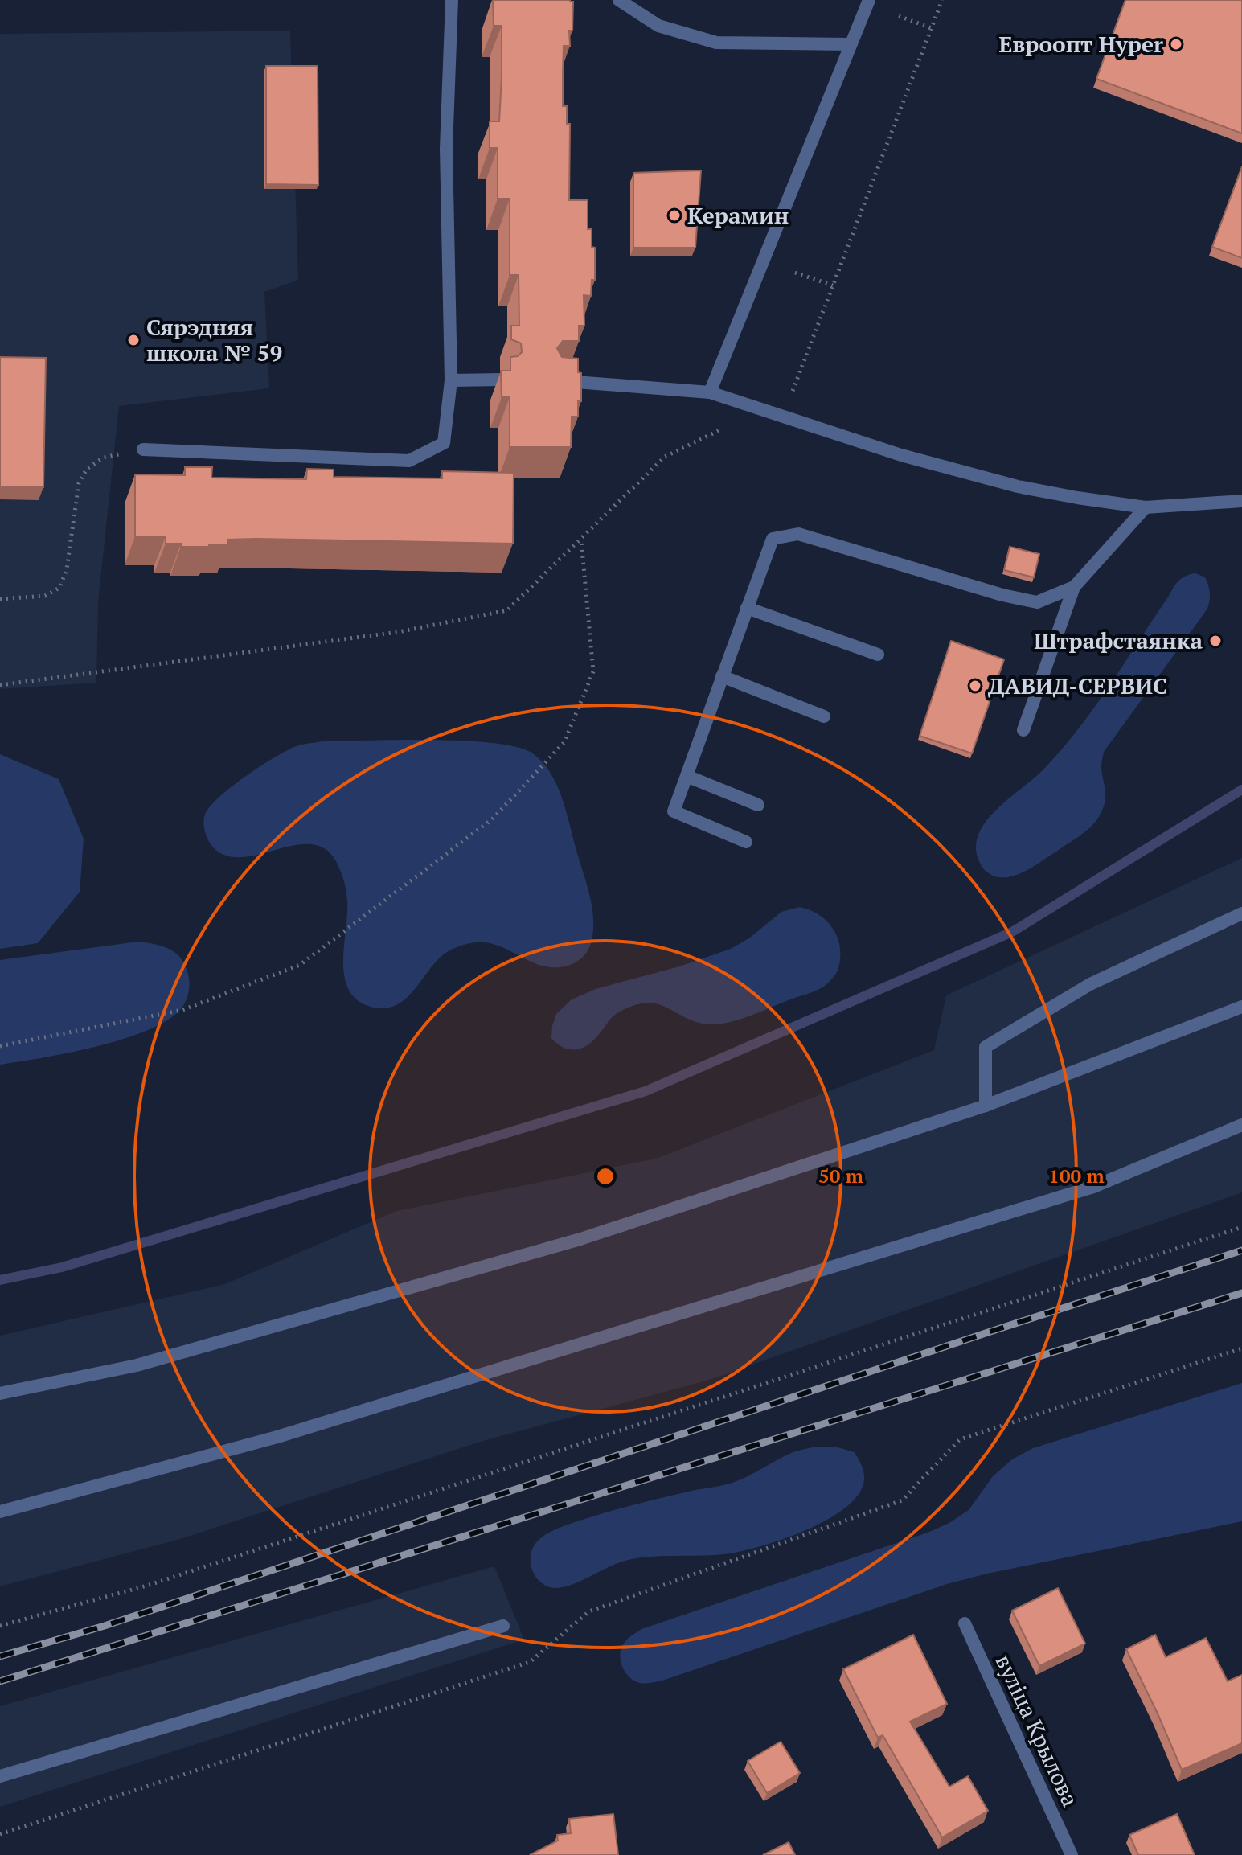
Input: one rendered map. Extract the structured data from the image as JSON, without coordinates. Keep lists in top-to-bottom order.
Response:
{
  "streets": {
    "street": ["вуліца Крылова"]
  },
  "places": [
    "Евроопт Hyper",
    "Керамин",
    "Сярэдняя школа № 59",
    "Штрафстаянка",
    "ДАВИД-СЕРВИС"
  ],
  "rings": ["50 m", "100 m"]
}
